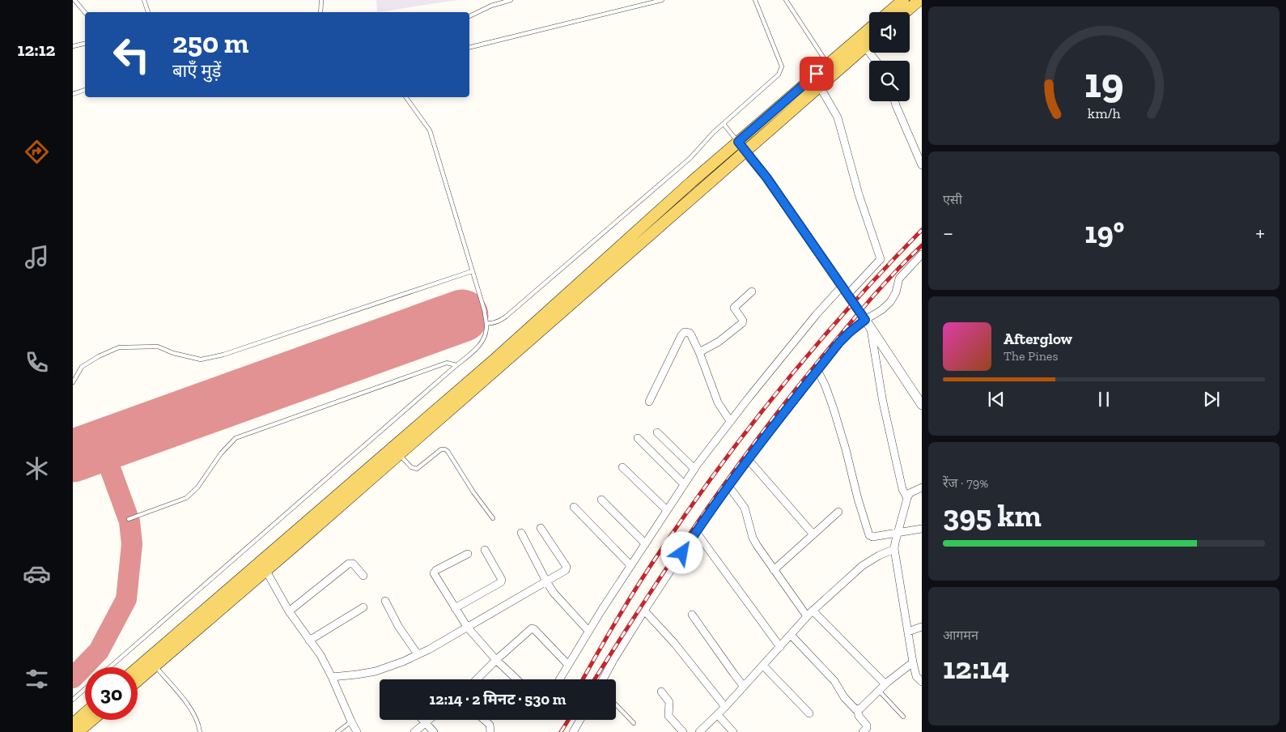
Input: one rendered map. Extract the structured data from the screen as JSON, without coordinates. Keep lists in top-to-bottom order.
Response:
{
  "page": {
    "tabs": "12:12",
    "turn": ["250 m", "बाएँ मुड़ें"],
    "tile": [
      "एसी",
      ["रेंज · 79%", "395 km"],
      ["आगमन", "12:14"]
    ],
    "heat": ["−", "19°", "+"],
    "song": ["Afterglow", "The Pines"],
    "limit": "30",
    "trip": "12:14 · 2 मिनट · 530 m",
    "gauge": ["19", "km/h"]
  }
}
